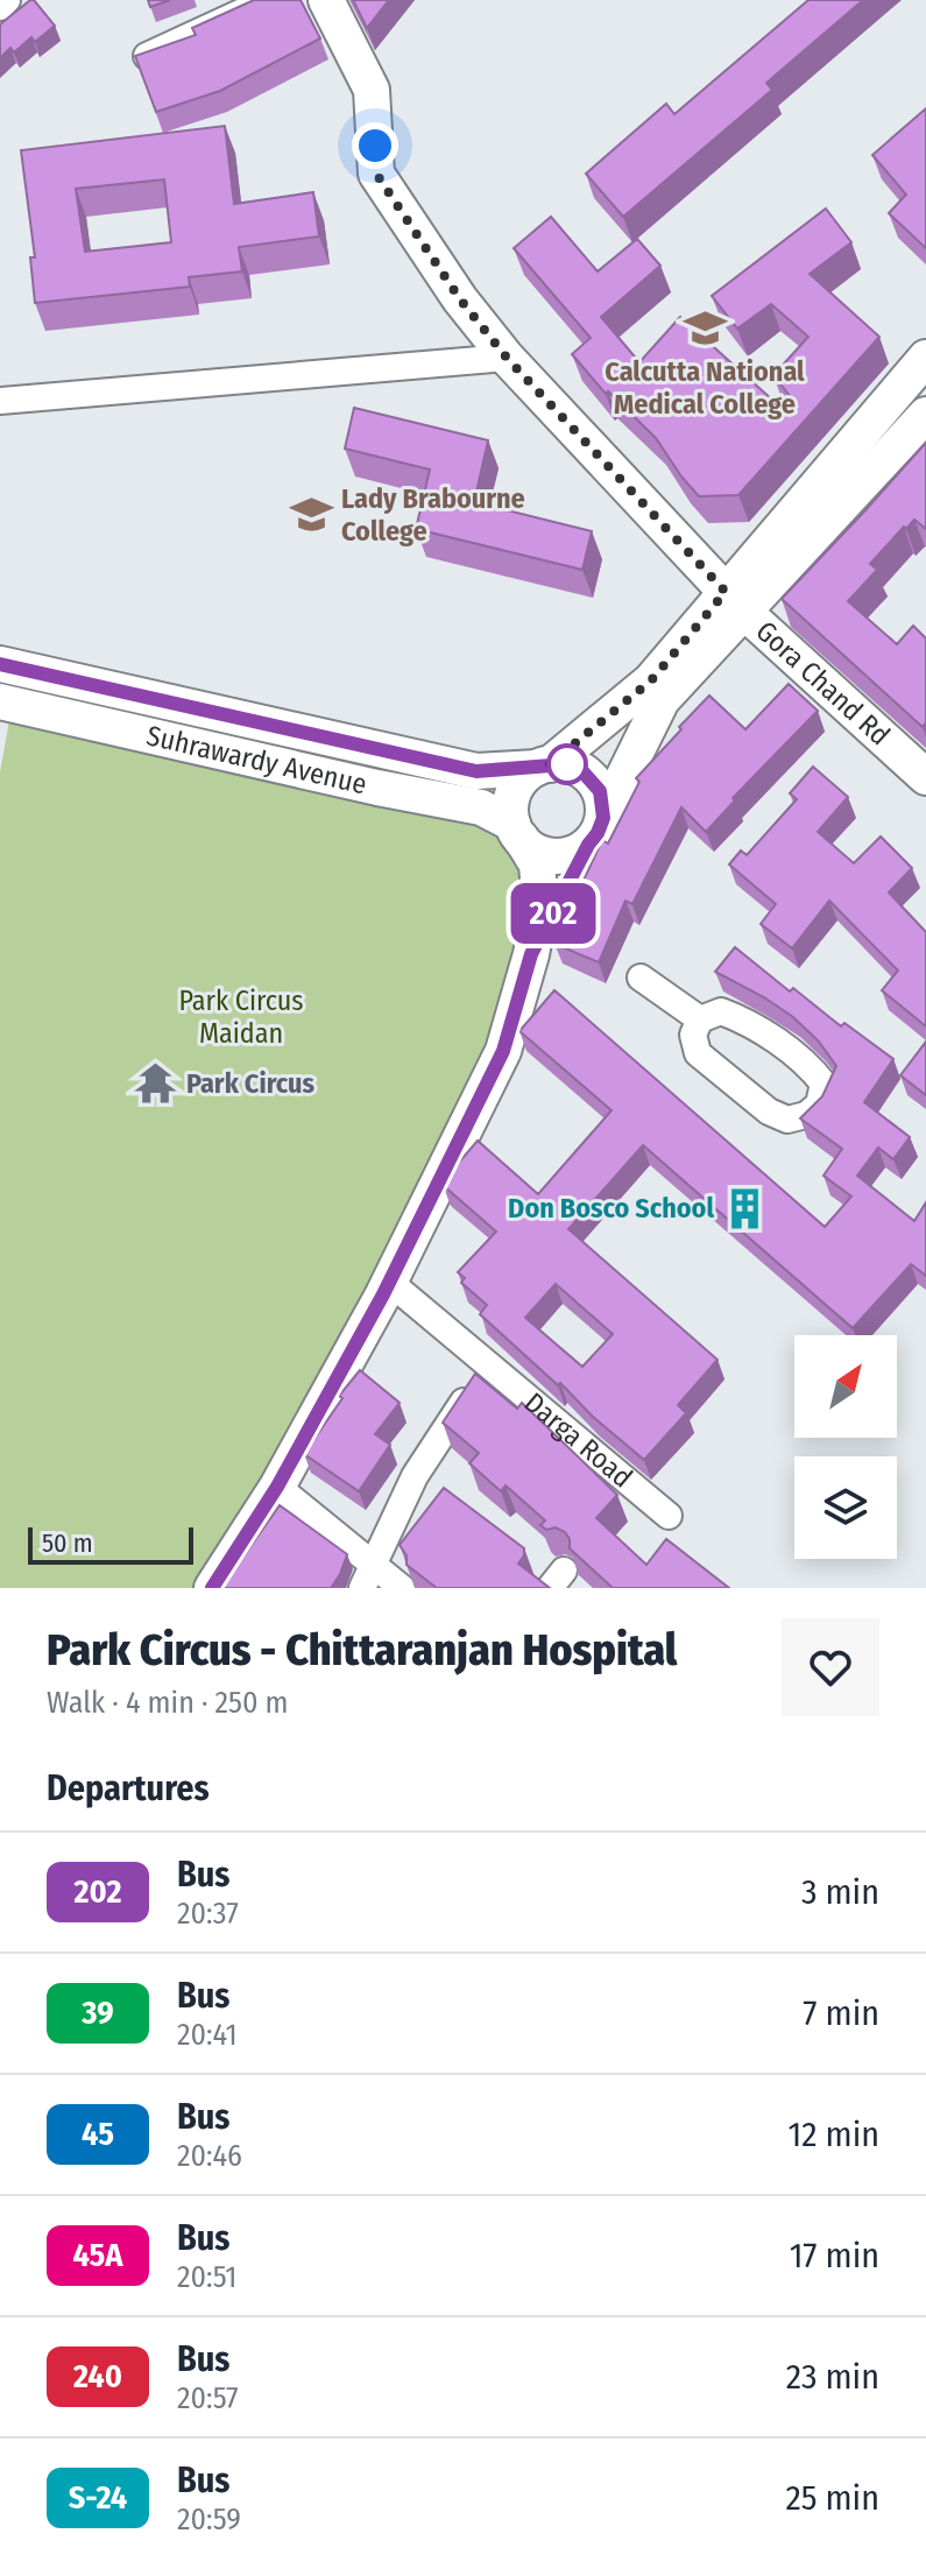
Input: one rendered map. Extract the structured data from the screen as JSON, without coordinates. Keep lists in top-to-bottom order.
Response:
{
  "streets": {
    "main road": ["Gora Chand Rd", "Suhrawardy Avenue"],
    "street": ["Darga Road"]
  },
  "parks": ["Park Circus Maidan"],
  "places": {
    "school or university": ["Calcutta National Medical College", "Lady Brabourne College"],
    "temple": ["Park Circus"],
    "building": ["Don Bosco School"]
  },
  "lines": ["bus line 202"],
  "scale_bar": "50 m",
  "north": "top right",
  "page": {
    "on_map": "202",
    "scale": "50 m",
    "heading": [
      ["Park Circus - Chittaranjan Hospital", "Walk · 4 min · 250 m"],
      "Departures"
    ],
    "list": [
      {
        "mark": "202",
        "name": "Bus",
        "note": "20:37",
        "value": "3 min"
      },
      {
        "mark": "39",
        "name": "Bus",
        "note": "20:41",
        "value": "7 min"
      },
      {
        "mark": "45",
        "name": "Bus",
        "note": "20:46",
        "value": "12 min"
      },
      {
        "mark": "45A",
        "name": "Bus",
        "note": "20:51",
        "value": "17 min"
      },
      {
        "mark": "240",
        "name": "Bus",
        "note": "20:57",
        "value": "23 min"
      },
      {
        "mark": "S-24",
        "name": "Bus",
        "note": "20:59",
        "value": "25 min"
      }
    ]
  }
}
